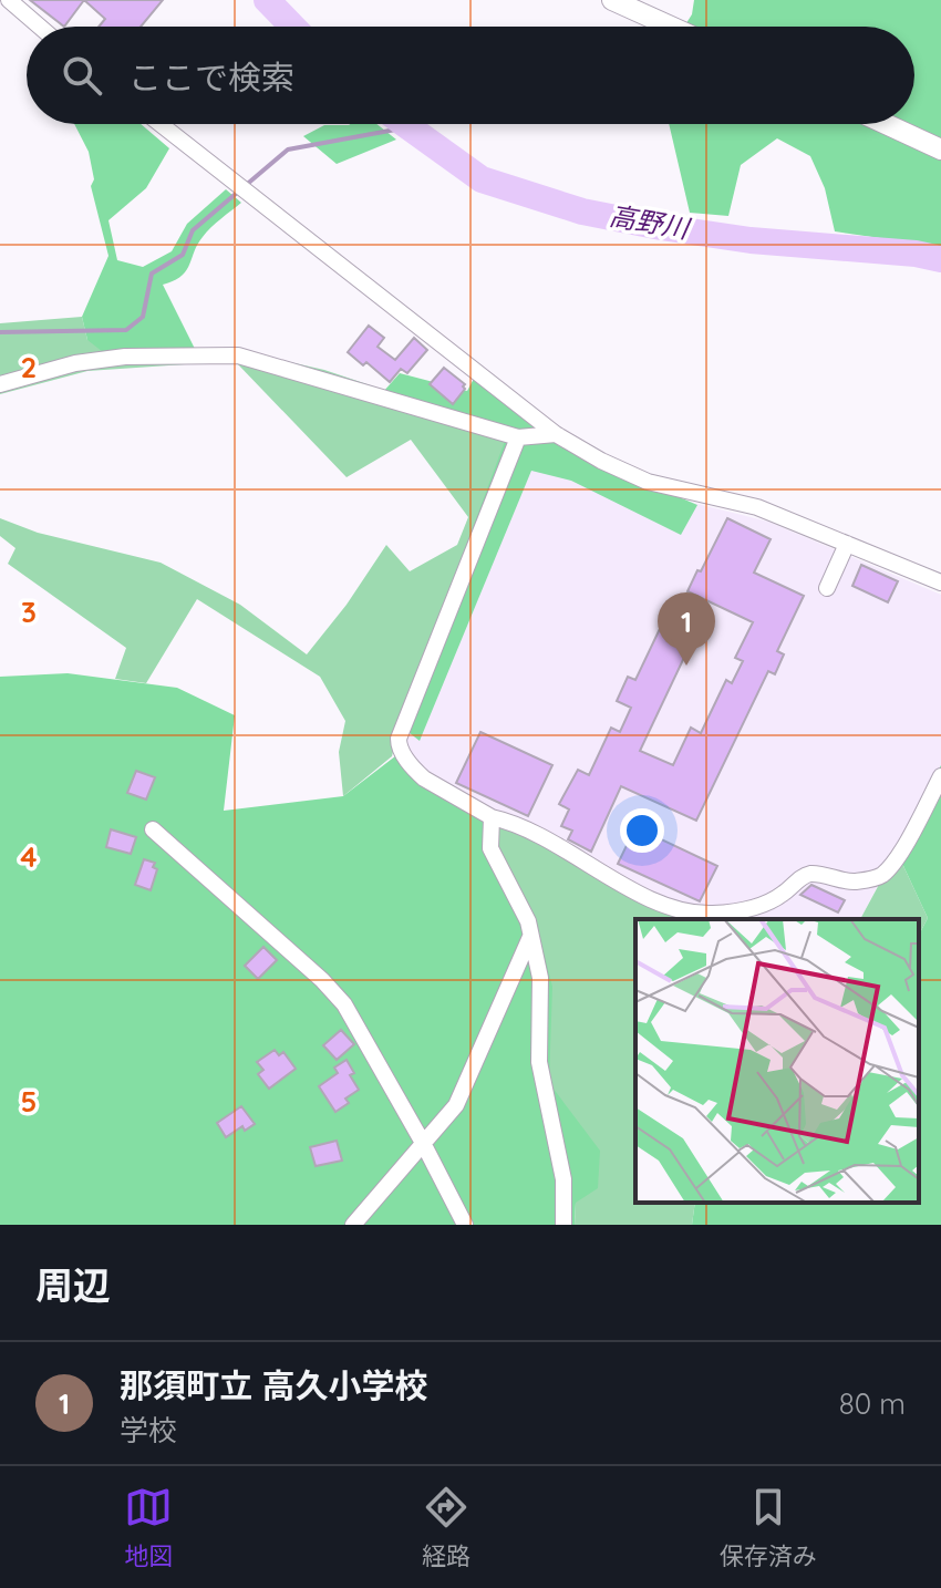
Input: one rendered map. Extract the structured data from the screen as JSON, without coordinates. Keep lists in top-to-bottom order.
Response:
{
  "water": ["高野川"],
  "page": {
    "search": "ここで検索",
    "pins": "1",
    "heading": "周辺",
    "list": [
      {
        "mark": "1",
        "name": "那須町立 高久小学校",
        "note": "学校",
        "value": "80 m"
      }
    ],
    "nav": ["地図", "経路", "保存済み"]
  },
  "grid": {
    "rows": [
      "2",
      "3",
      "4",
      "5"
    ]
  }
}
